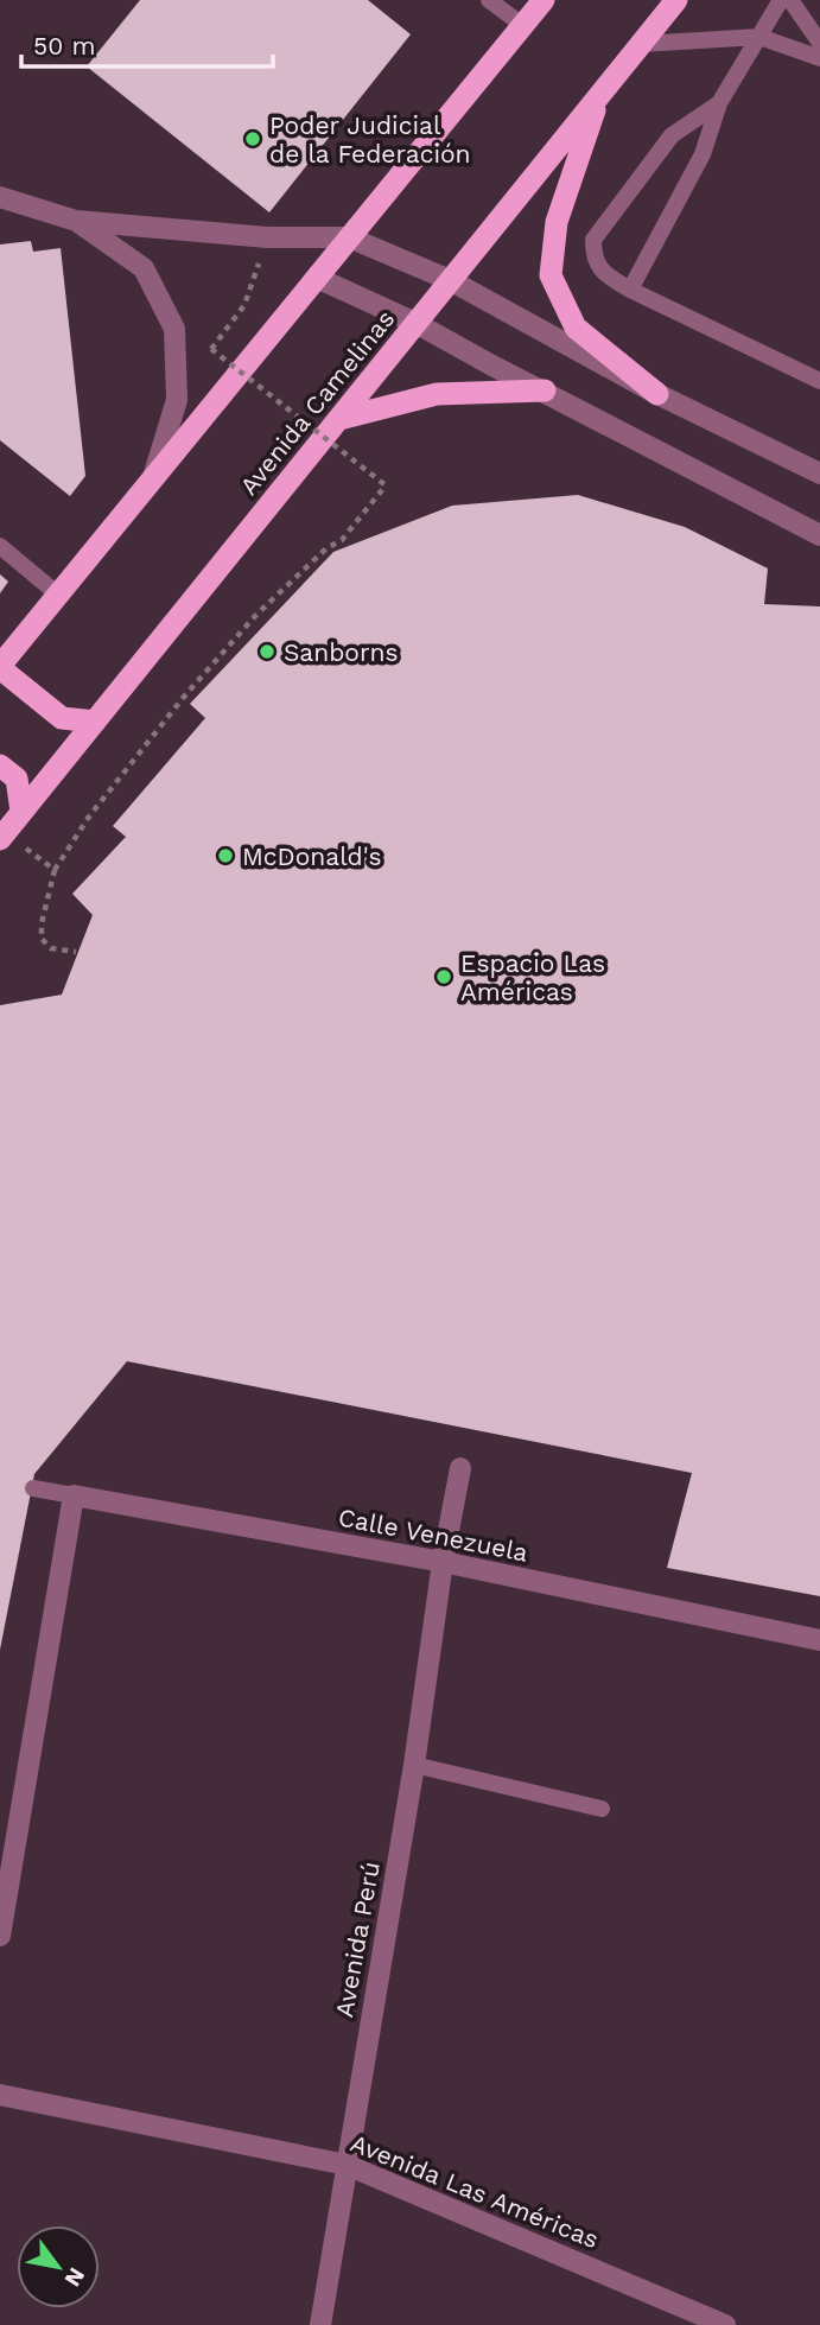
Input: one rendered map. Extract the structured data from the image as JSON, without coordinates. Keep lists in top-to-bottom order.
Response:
{
  "streets": {
    "highway": ["Avenida Camelinas"],
    "street": ["Calle Venezuela", "Avenida Perú", "Avenida Las Américas"]
  },
  "crossings": [
    ["Calle Venezuela", "Avenida Perú"],
    ["Avenida Perú", "Avenida Las Américas"]
  ],
  "places": [
    "Poder Judicial de la Federación",
    "Sanborns",
    "McDonald's",
    "Espacio Las Américas"
  ],
  "scale_bar": "50 m",
  "north": "bottom right"
}
